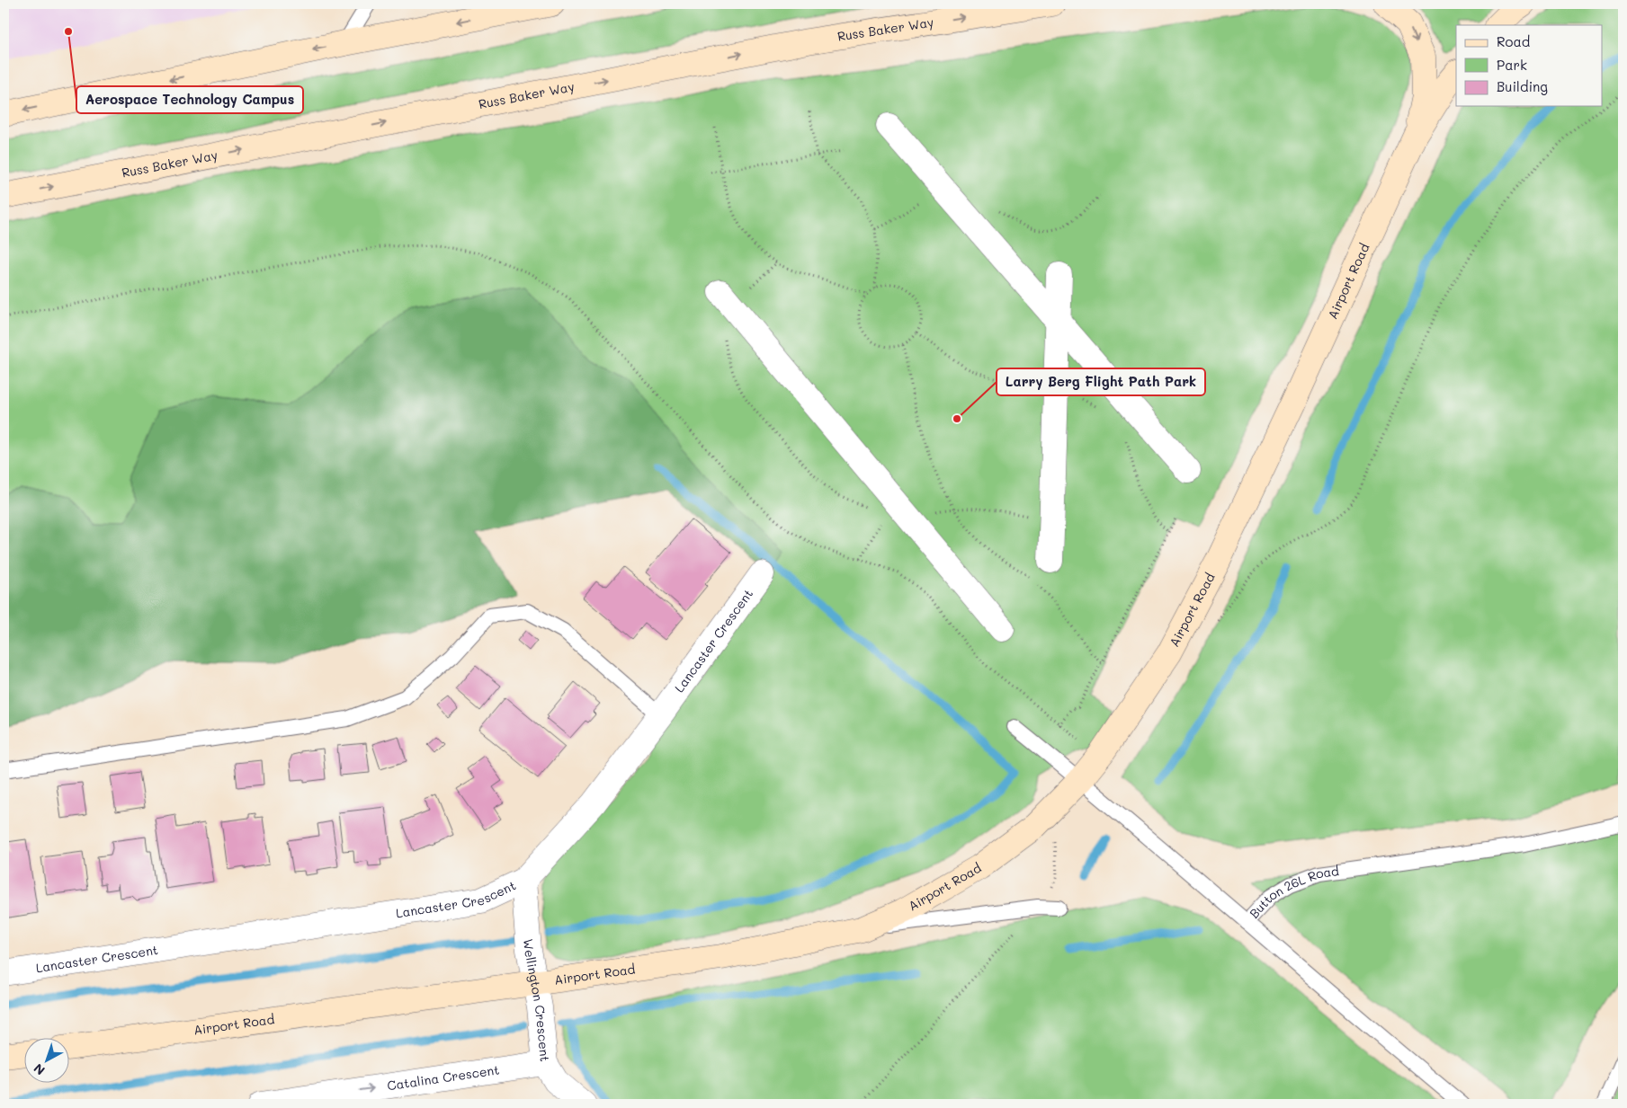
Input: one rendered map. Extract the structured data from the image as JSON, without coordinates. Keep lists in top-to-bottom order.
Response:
{
  "streets": {
    "main road": ["Russ Baker Way", "Airport Road"],
    "street": ["Lancaster Crescent", "Wellington Crescent", "Catalina Crescent"],
    "lane": ["Button 26L Road"]
  },
  "crossings": [
    ["Airport Road", "Wellington Crescent"],
    ["Lancaster Crescent", "Wellington Crescent"],
    ["Wellington Crescent", "Catalina Crescent"]
  ],
  "one_way": ["Catalina Crescent"],
  "places": ["Aerospace Technology Campus", "Larry Berg Flight Path Park"],
  "legend": ["Road", "Park", "Building"],
  "north": "bottom left"
}
